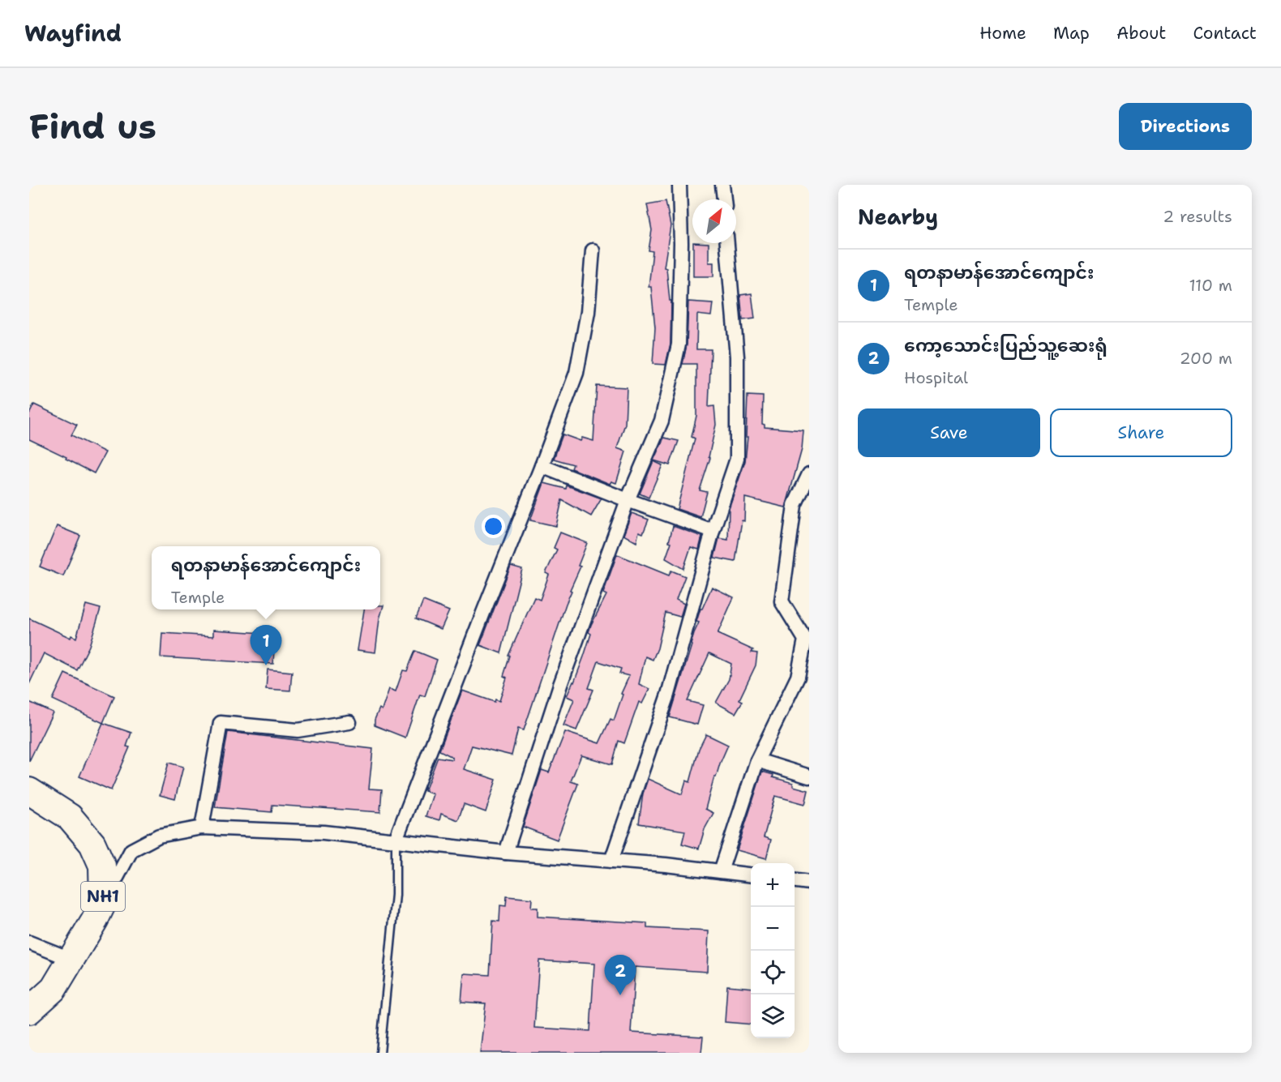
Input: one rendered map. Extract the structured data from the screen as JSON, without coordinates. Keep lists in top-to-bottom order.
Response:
{
  "streets": {
    "highway": ["NH1"]
  },
  "north": "top right",
  "page": {
    "header": "Wayfind",
    "nav": [
      "Home",
      "Map",
      "About",
      "Contact"
    ],
    "buttons": [
      "Directions",
      ["Save", "Share"]
    ],
    "title": "Find us",
    "heading": ["Nearby", "2 results"],
    "list": [
      {
        "mark": "1",
        "name": "ရတနာမာန်အောင်ကျောင်း",
        "note": "Temple",
        "value": "110 m"
      },
      {
        "mark": "2",
        "name": "ကော့သောင်းပြည်သူ့ဆေးရုံ",
        "note": "Hospital",
        "value": "200 m"
      }
    ],
    "popup": ["ရတနာမာန်အောင်ကျောင်း", "Temple"],
    "pins": ["1", "2"],
    "map_buttons": ["+", "−"]
  }
}
